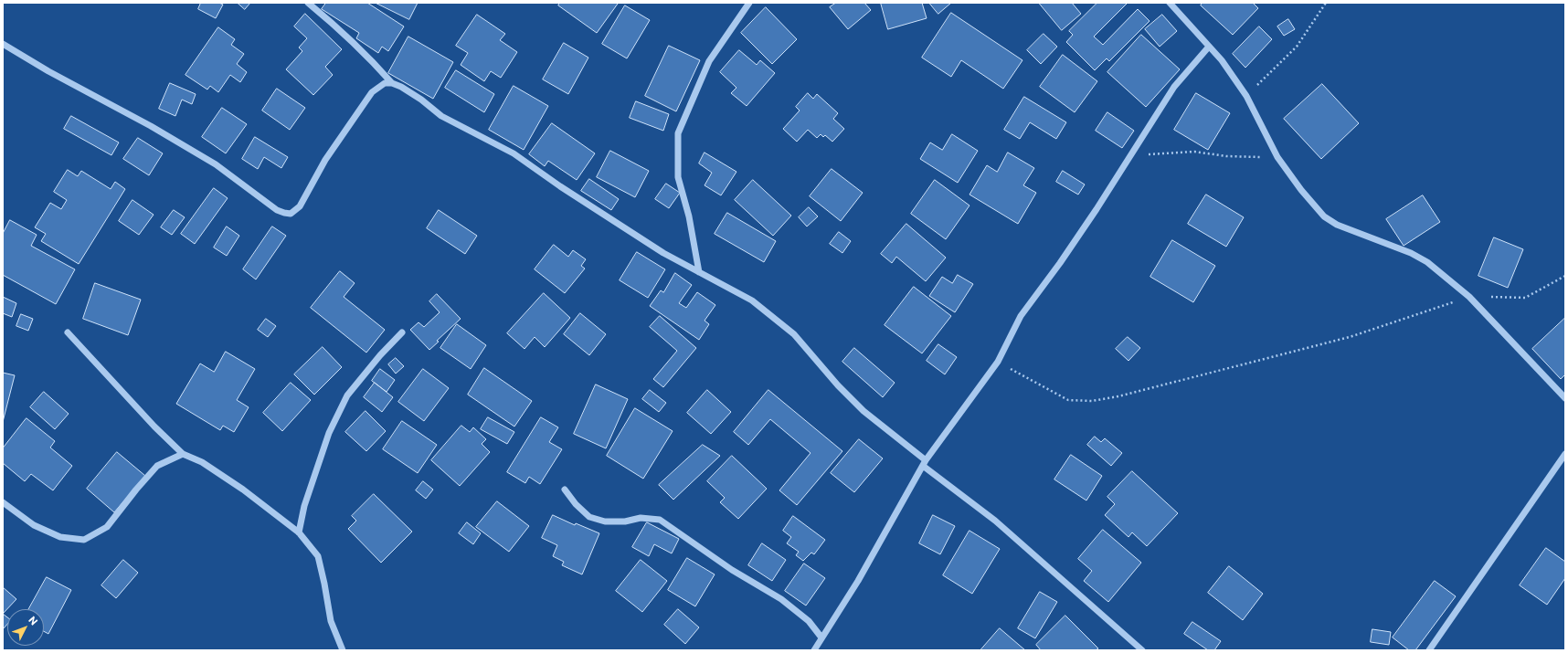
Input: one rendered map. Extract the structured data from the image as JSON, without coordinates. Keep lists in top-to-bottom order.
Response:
{
  "north": "top right"
}
